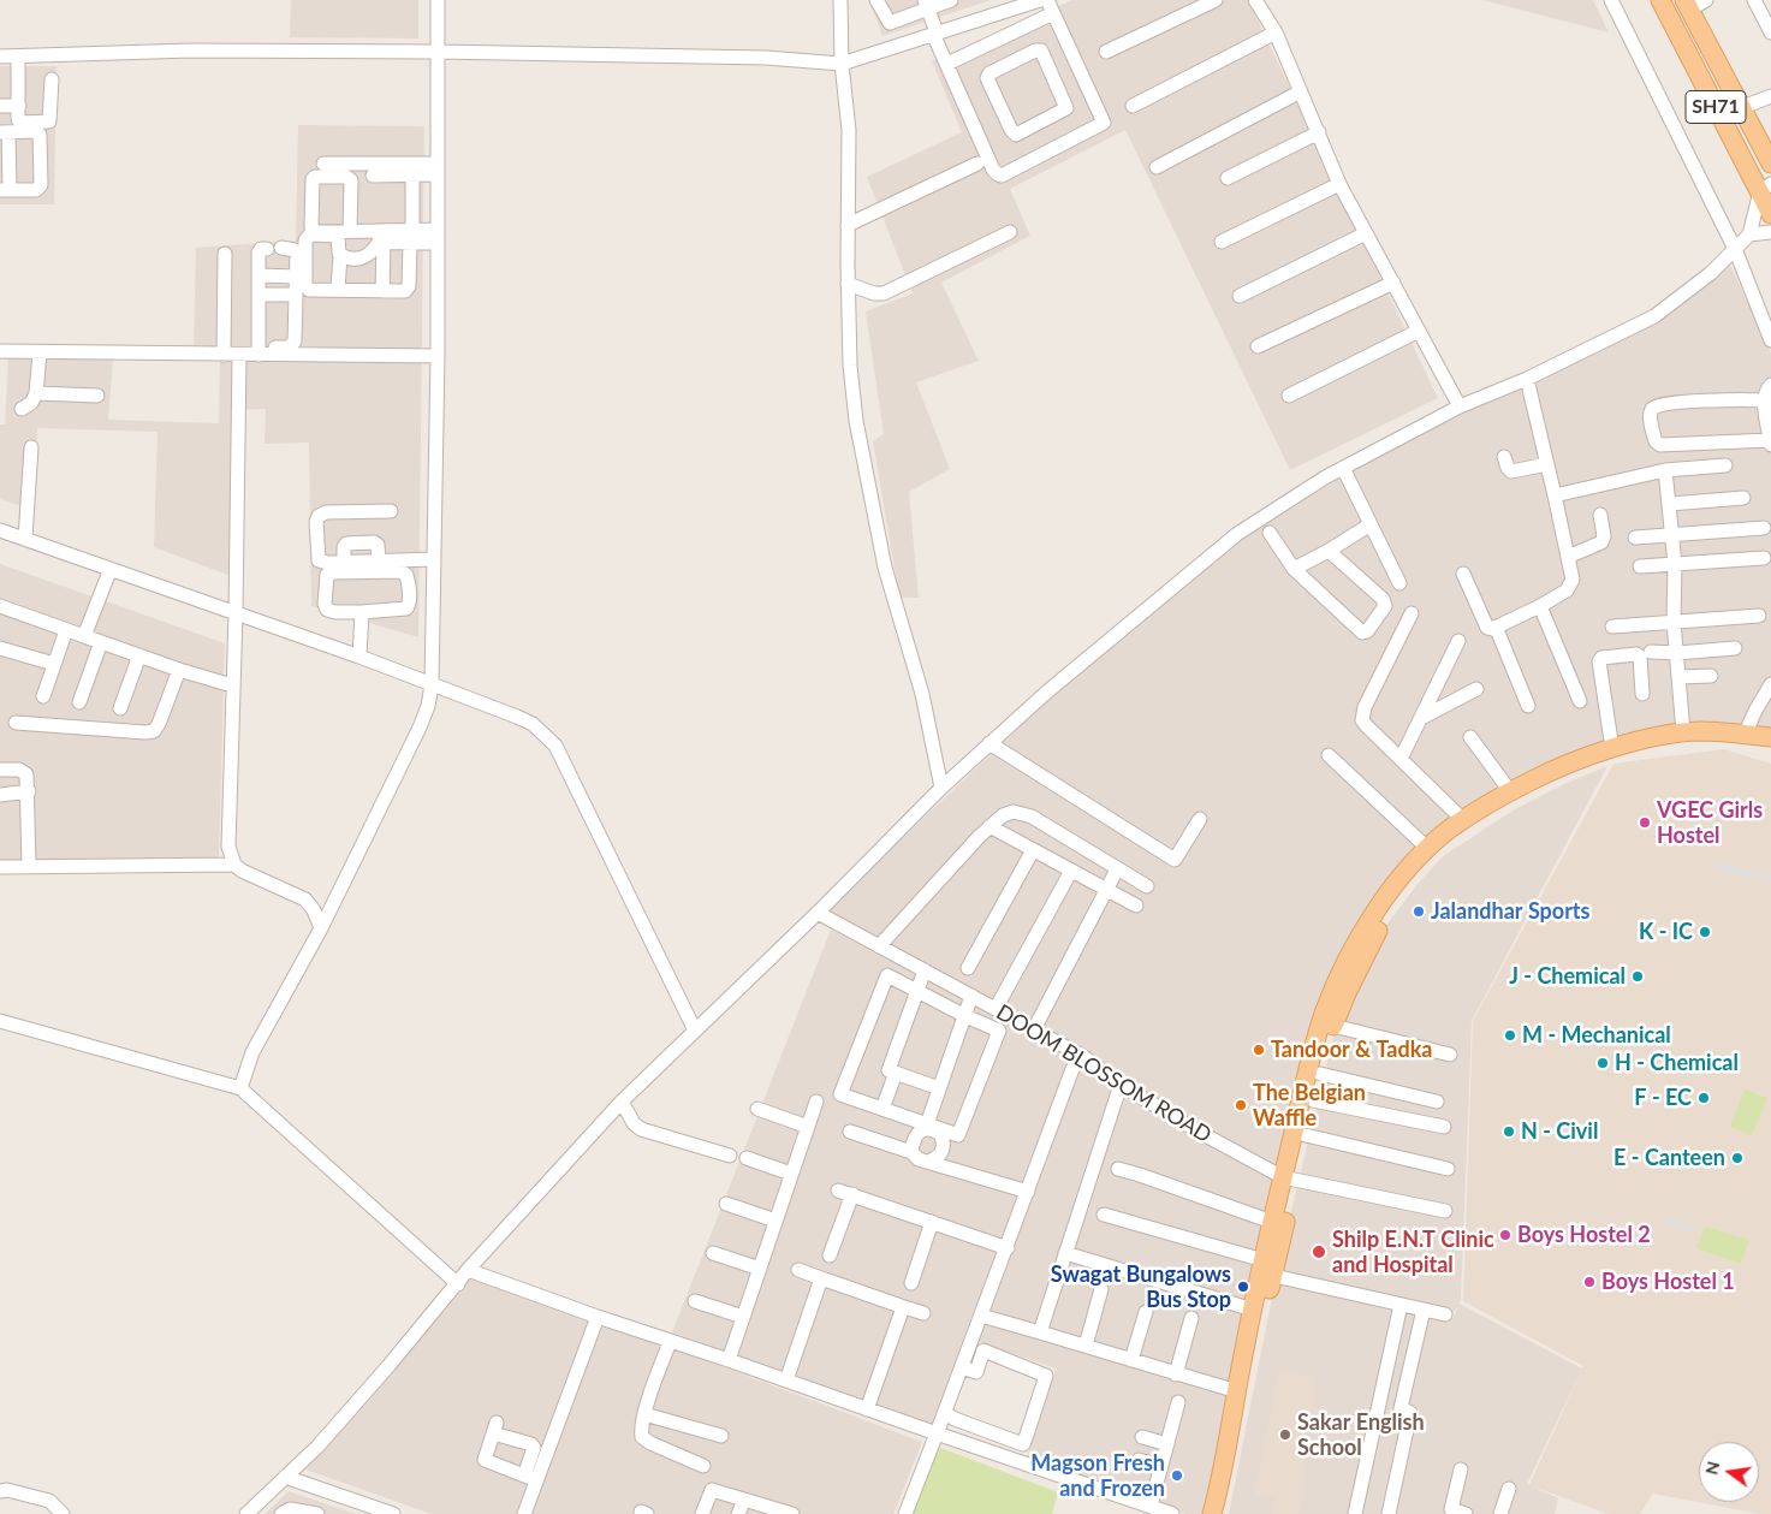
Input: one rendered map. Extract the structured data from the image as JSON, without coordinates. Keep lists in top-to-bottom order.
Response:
{
  "streets": {
    "main road": ["SH71"],
    "street": ["DOOM BLOSSOM ROAD"]
  },
  "places": [
    "VGEC Girls Hostel",
    "Jalandhar Sports",
    "K - IC",
    "J - Chemical",
    "M - Mechanical",
    "Tandoor & Tadka",
    "H - Chemical",
    "F - EC",
    "The Belgian Waffle",
    "N - Civil",
    "E - Canteen",
    "Boys Hostel 2",
    "Shilp E.N.T Clinic and Hospital",
    "Boys Hostel 1",
    "Swagat Bungalows Bus Stop",
    "Sakar English School",
    "Magson Fresh and Frozen"
  ],
  "north": "left"
}
